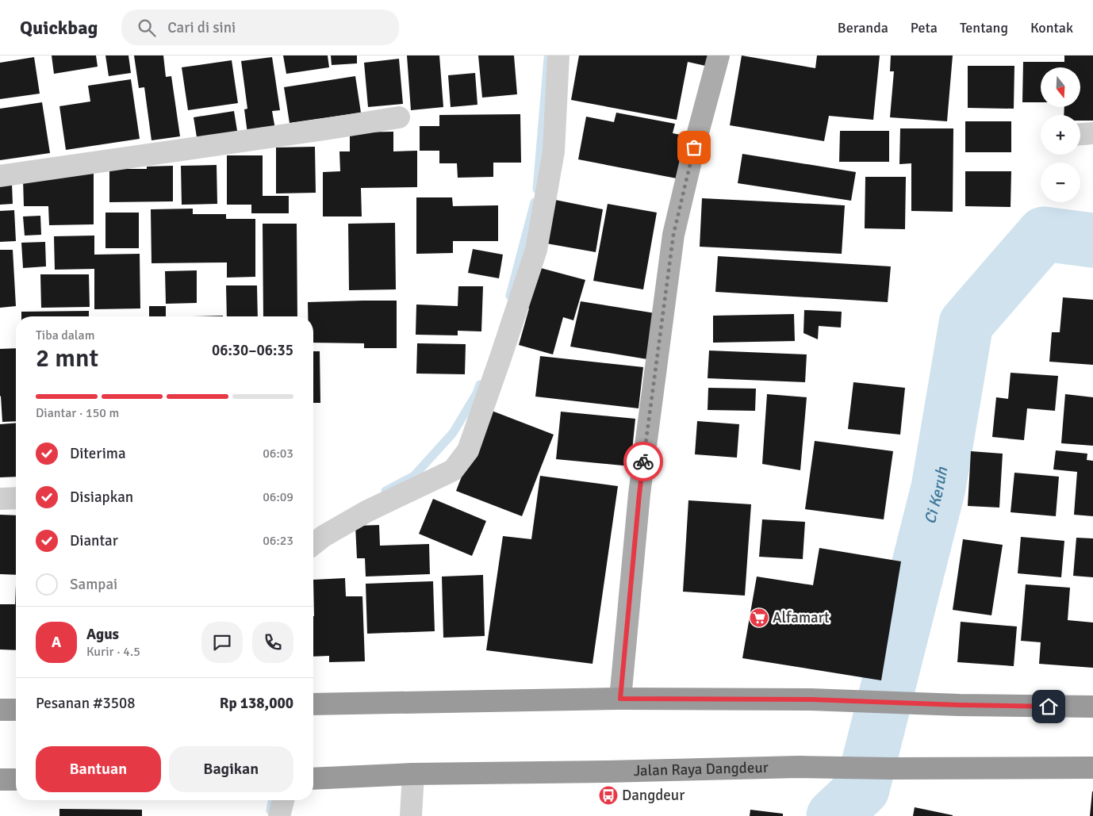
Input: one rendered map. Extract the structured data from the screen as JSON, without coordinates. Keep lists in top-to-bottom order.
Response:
{
  "streets": {
    "highway": ["Jalan Raya Dangdeur"]
  },
  "water": ["Ci Keruh"],
  "places": {
    "supermarket": ["Alfamart"],
    "bus stop": ["Dangdeur"]
  },
  "north": "bottom",
  "page": {
    "header": "Quickbag",
    "search": "Cari di sini",
    "nav": [
      "Beranda",
      "Peta",
      "Tentang",
      "Kontak"
    ],
    "map_buttons": ["+", "−"],
    "heading": ["2 mnt", "Tiba dalam", "06:30–06:35"],
    "panel": [
      "Agus",
      "Kurir · 4.5",
      "Pesanan #3508",
      "Rp 138,000"
    ],
    "bar": "Diantar · 150 m",
    "list": [
      ["Diterima", "06:03"],
      ["Disiapkan", "06:09"],
      ["Diantar", "06:23"],
      "Sampai"
    ],
    "round": "A",
    "buttons": ["Bantuan", "Bagikan"]
  }
}
